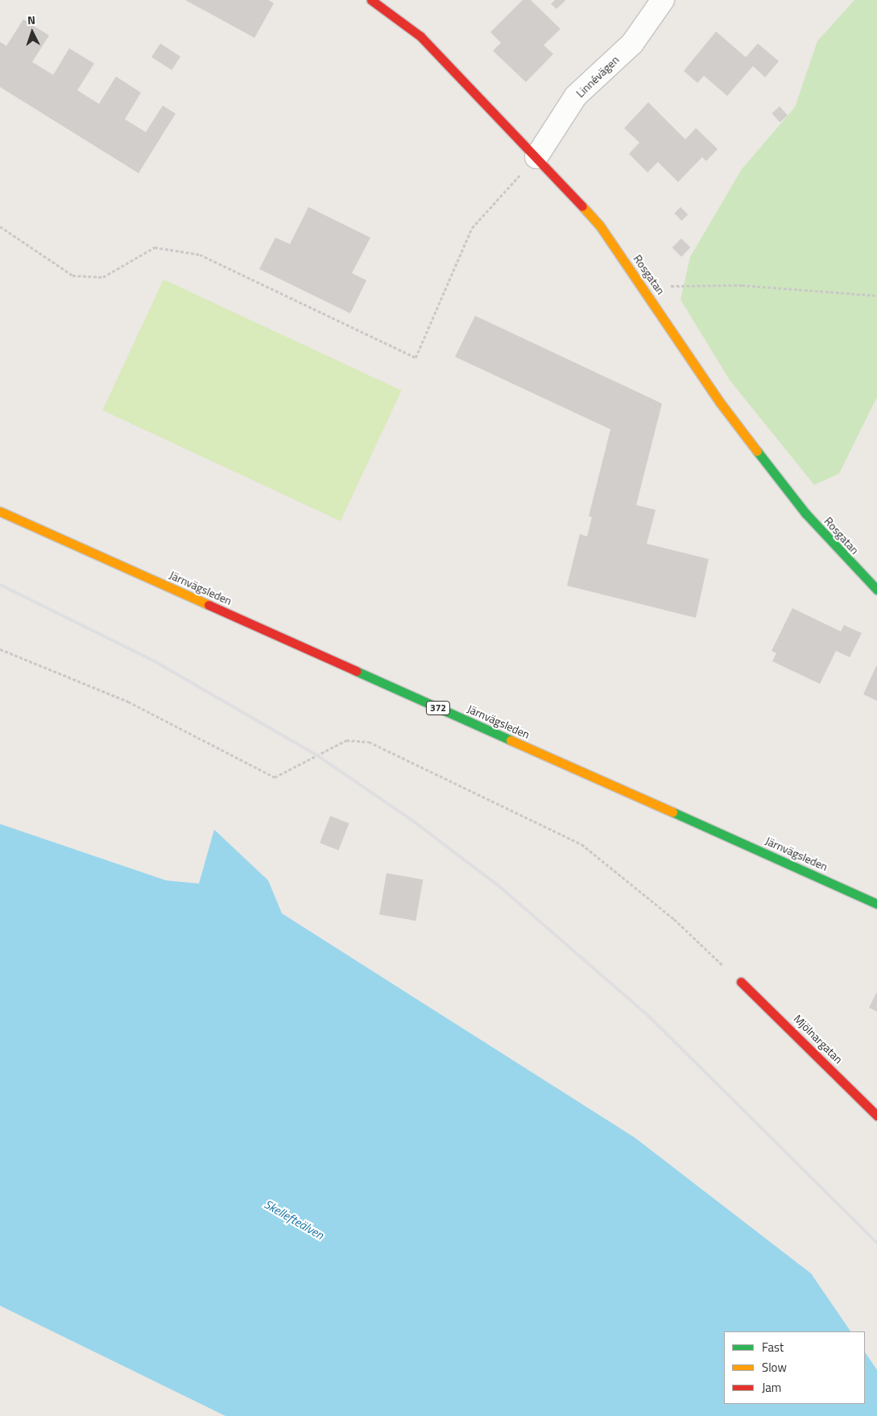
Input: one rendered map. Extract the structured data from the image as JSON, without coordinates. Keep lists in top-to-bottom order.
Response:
{
  "streets": {
    "street": [
      "Linnévägen",
      "Rosgatan",
      "Järnvägsleden",
      "372",
      "Mjölnargatan"
    ]
  },
  "crossings": [
    ["Linnévägen", "Rosgatan"]
  ],
  "water": ["Skellefteälven"],
  "legend": ["Fast", "Slow", "Jam"],
  "north": "top"
}
